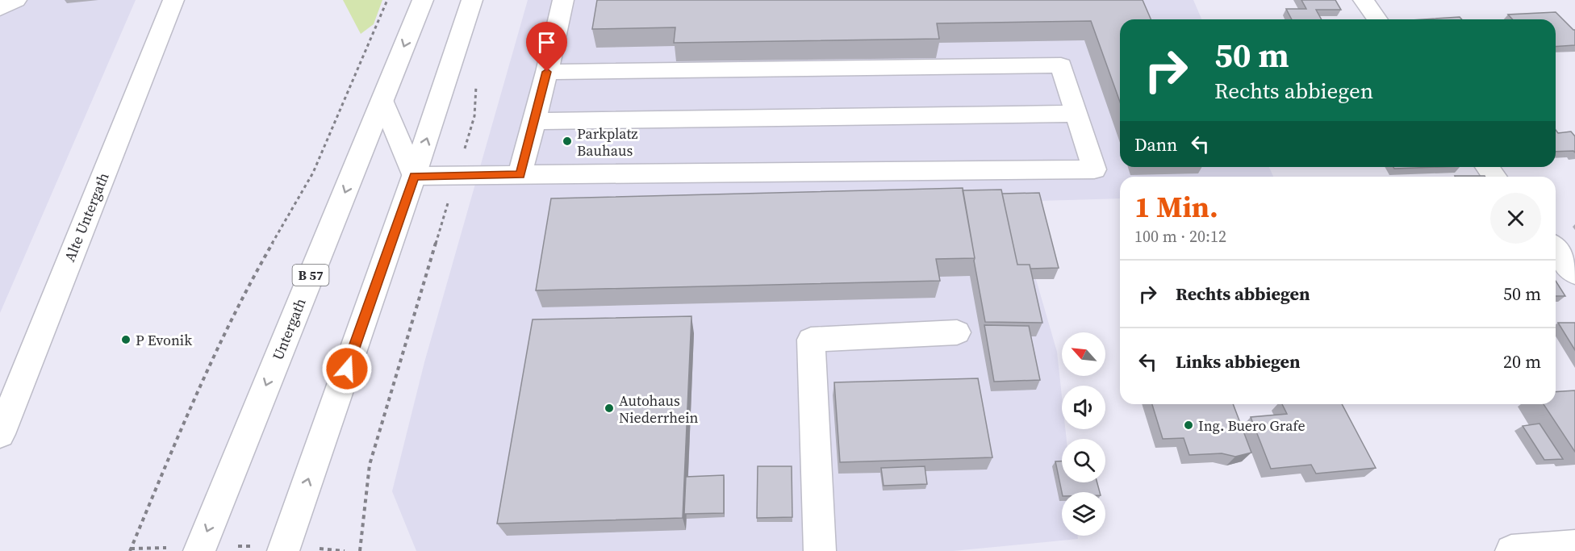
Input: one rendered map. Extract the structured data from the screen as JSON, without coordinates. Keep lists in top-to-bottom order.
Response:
{
  "streets": {
    "main road": ["Alte Untergath", "B 57", "Untergath"]
  },
  "places": [
    "Parkplatz Bauhaus",
    "P Evonik",
    "Autohaus Niederrhein",
    "Ing. Buero Grafe"
  ],
  "north": "top left",
  "page": {
    "turn": ["50 m", "Rechts abbiegen"],
    "then": "Dann",
    "heading": ["1 Min.", "100 m · 20:12"],
    "list": [
      {
        "name": "Rechts abbiegen",
        "value": "50 m"
      },
      {
        "name": "Links abbiegen",
        "value": "20 m"
      }
    ]
  }
}
